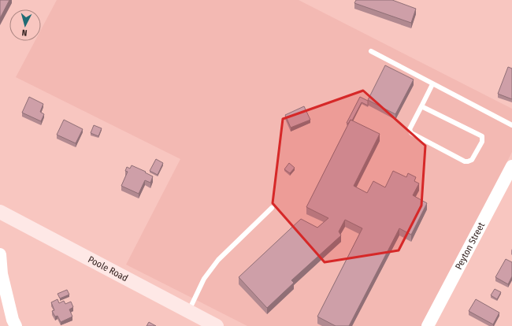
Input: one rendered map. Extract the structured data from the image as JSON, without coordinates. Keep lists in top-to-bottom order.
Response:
{
  "streets": {
    "main road": ["Poole Road"],
    "street": ["Peyton Street"]
  },
  "north": "bottom"
}
